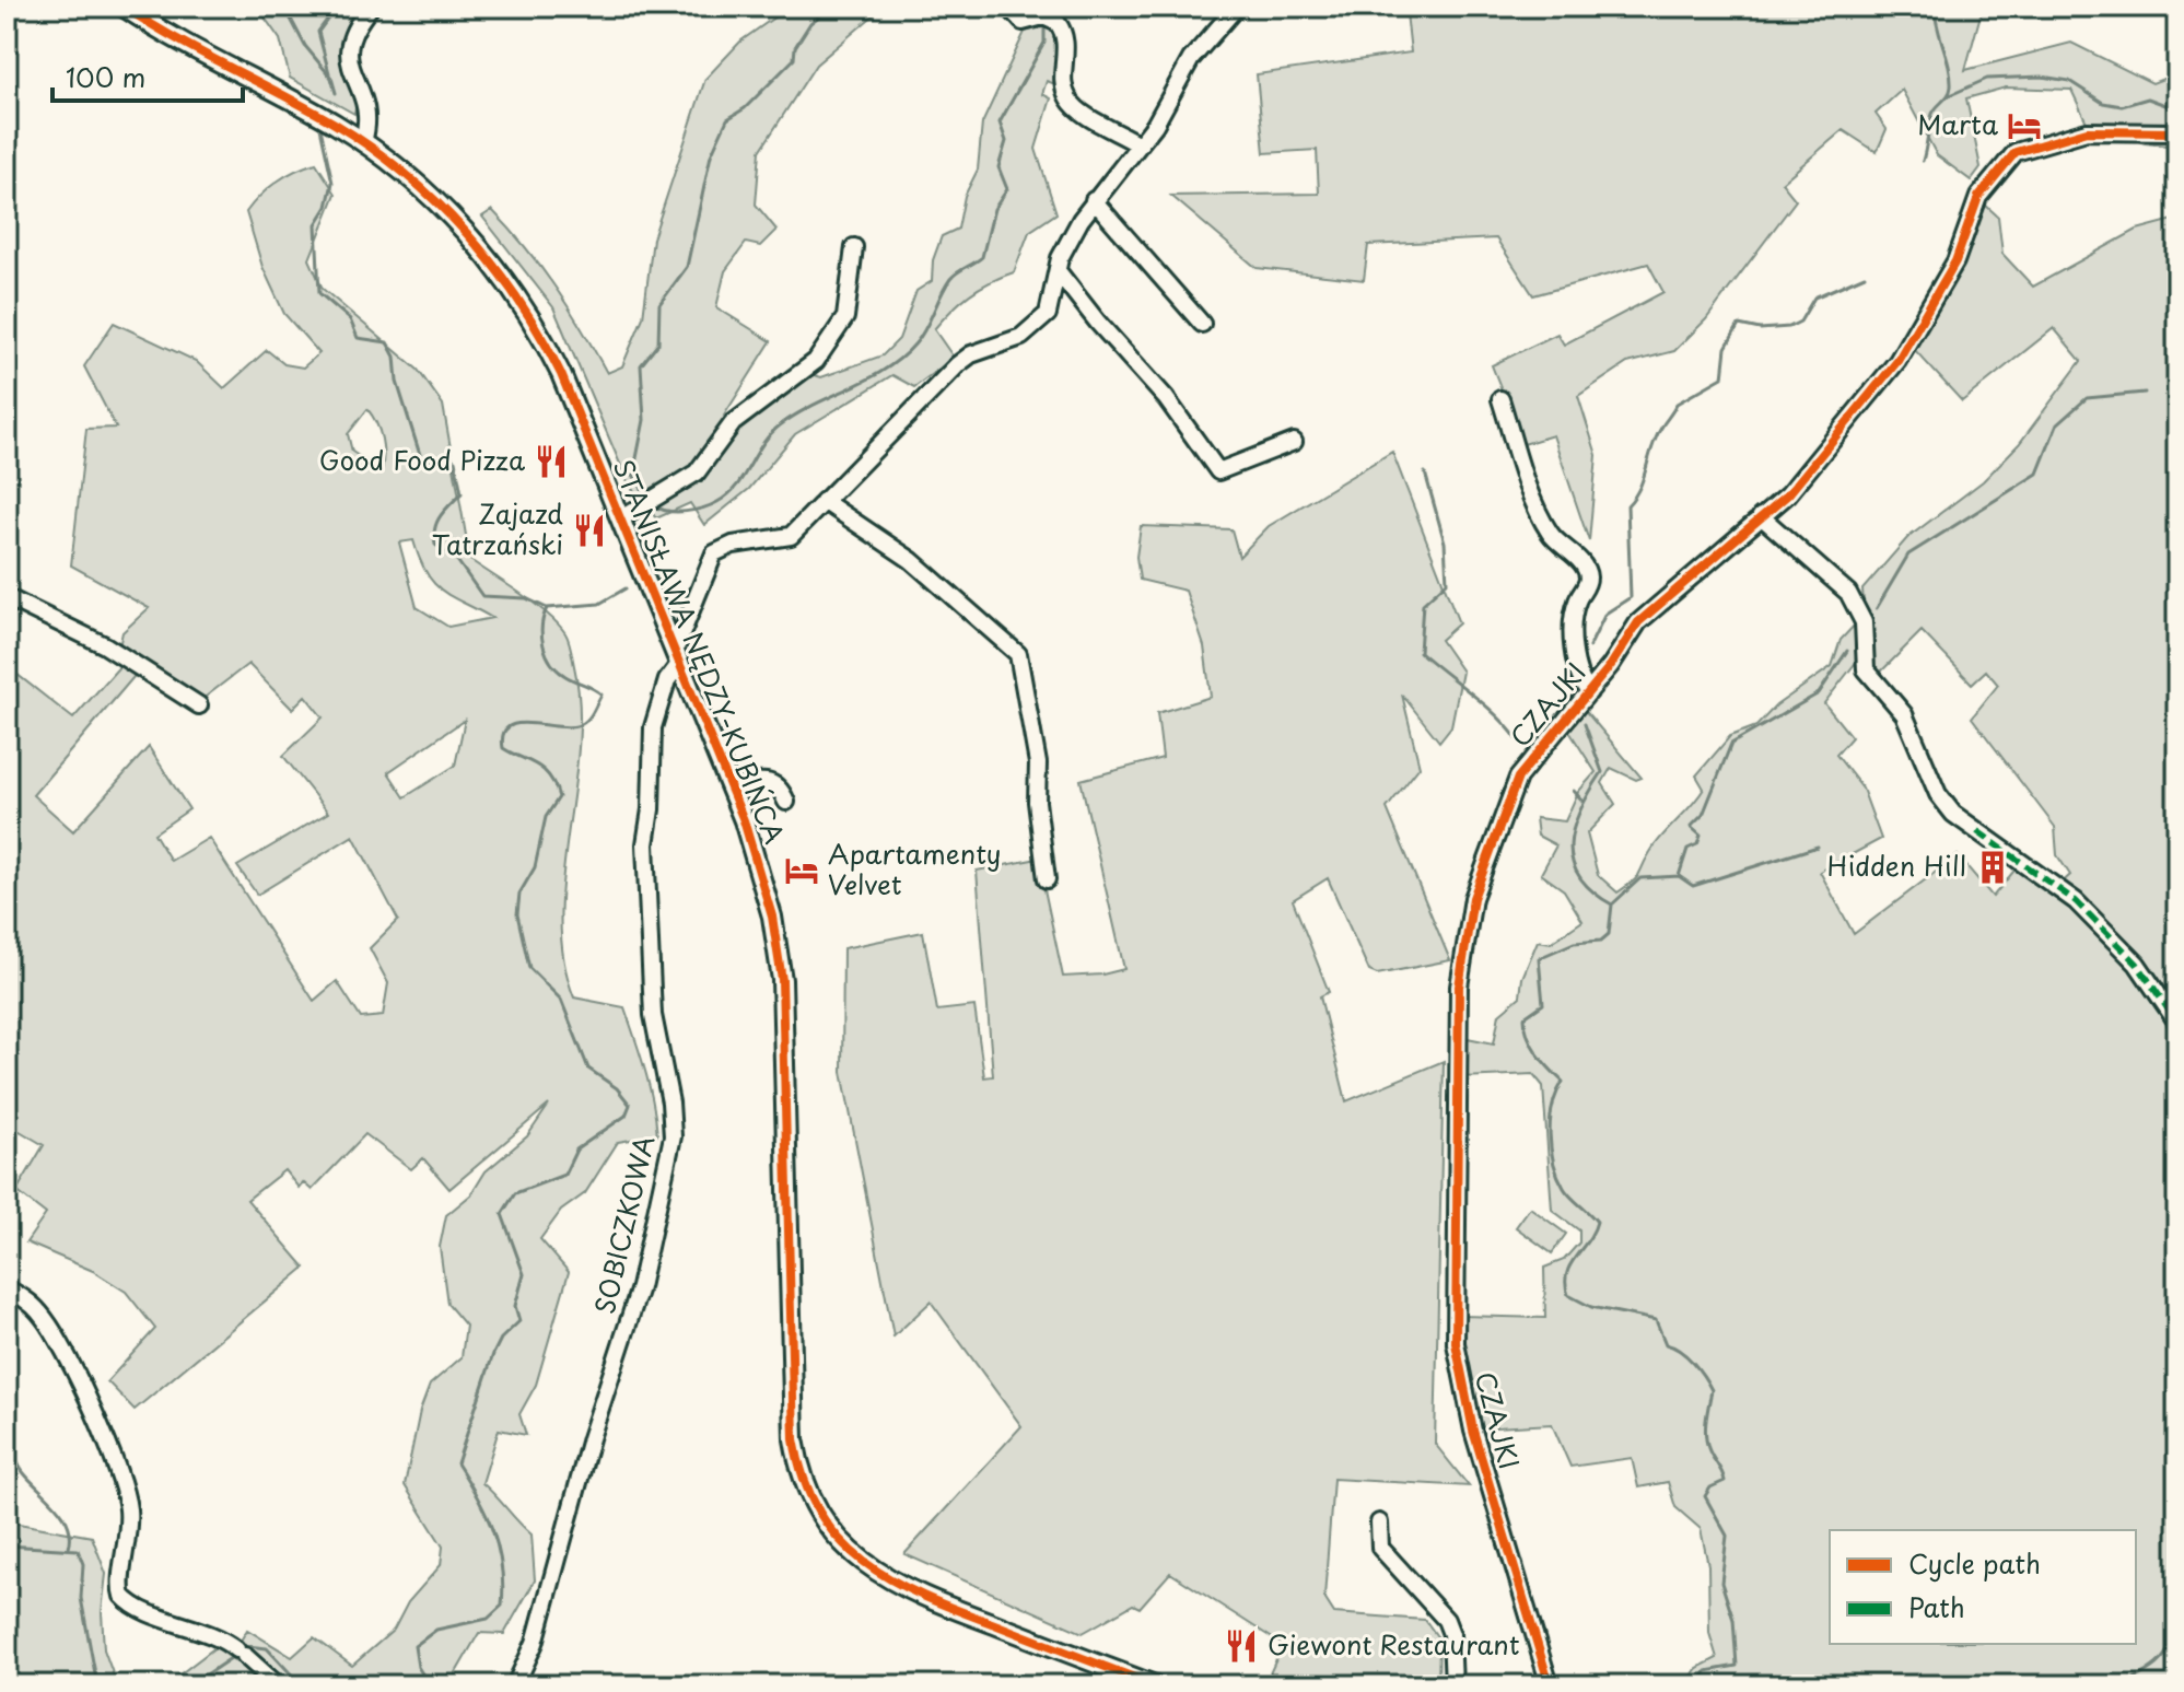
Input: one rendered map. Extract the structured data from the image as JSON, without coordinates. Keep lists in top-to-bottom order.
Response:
{
  "streets": {
    "street": ["STANISŁAWA NĘDZY-KUBIŃCA", "CZAJKI", "SOBICZKOWA"]
  },
  "crossings": [
    ["STANISŁAWA NĘDZY-KUBIŃCA", "SOBICZKOWA"]
  ],
  "places": {
    "hotel": ["Marta", "Apartamenty Velvet"],
    "restaurant": ["Good Food Pizza", "Zajazd Tatrzański", "Giewont Restaurant"],
    "building": ["Hidden Hill"]
  },
  "legend": ["Cycle path", "Path"],
  "scale_bar": "100 m"
}
